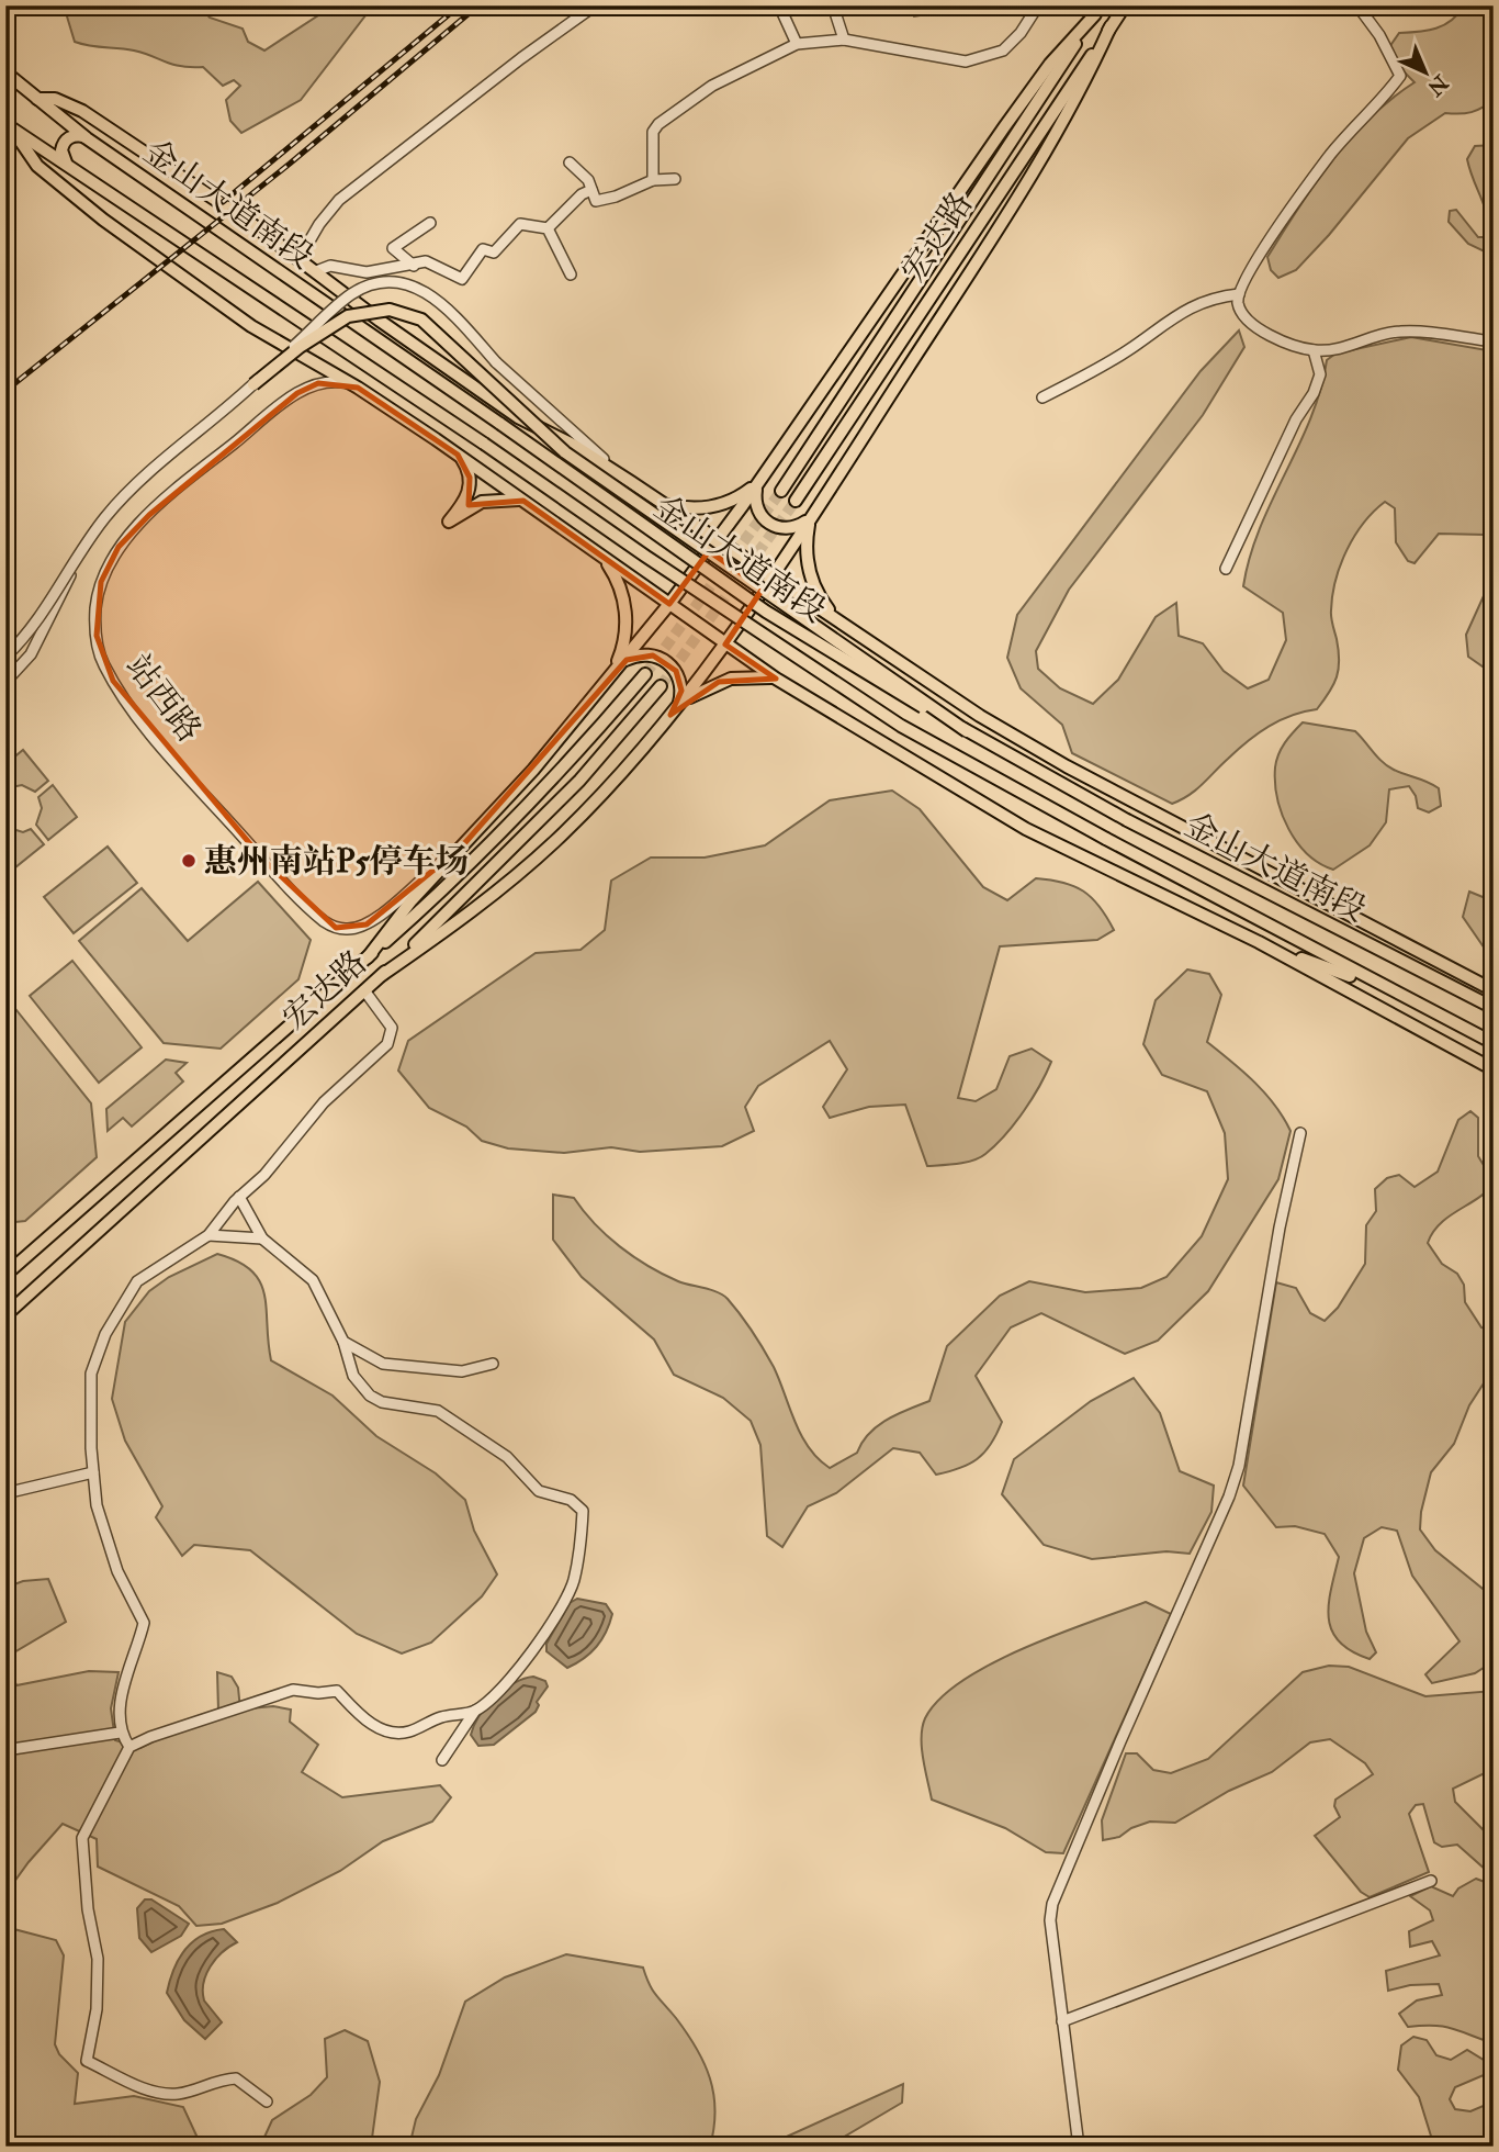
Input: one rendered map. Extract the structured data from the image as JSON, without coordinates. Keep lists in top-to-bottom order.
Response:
{
  "streets": {
    "main road": ["金山大道南段", "宏达路"],
    "street": ["站西路"]
  },
  "places": ["惠州南站P5停车场"],
  "north": "bottom right"
}
